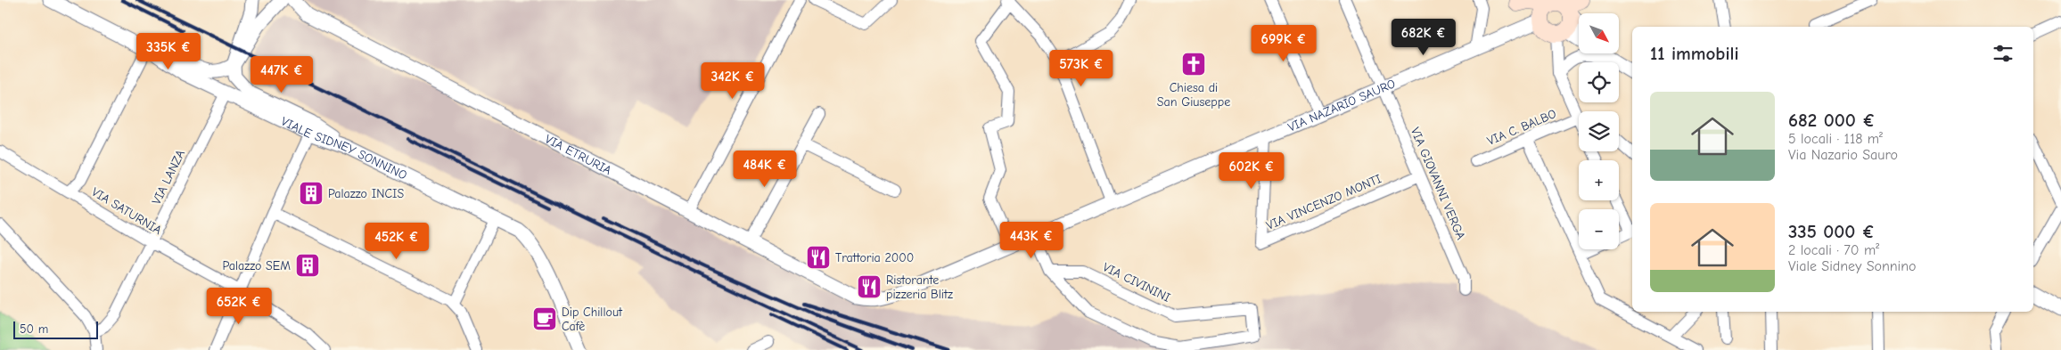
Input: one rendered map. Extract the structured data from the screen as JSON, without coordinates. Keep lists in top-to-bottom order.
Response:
{
  "streets": {
    "street": [
      "VIA NAZARIO SAURO",
      "VIA C. BALBO",
      "VIALE SIDNEY SONNINO",
      "VIA ETRURIA",
      "VIA LANZA",
      "VIA GIOVANNI VERGA",
      "VIA VINCENZO MONTI",
      "VIA SATURNIA",
      "VIA CIVININI"
    ]
  },
  "crossings": [
    ["VIA NAZARIO SAURO", "VIA ETRURIA"],
    ["VIA NAZARIO SAURO", "VIA GIOVANNI VERGA"],
    ["VIA NAZARIO SAURO", "VIA VINCENZO MONTI"],
    ["VIA NAZARIO SAURO", "VIA CIVININI"],
    ["VIA LANZA", "VIA SATURNIA"],
    ["VIA GIOVANNI VERGA", "VIA VINCENZO MONTI"]
  ],
  "places": {
    "church": ["Chiesa di San Giuseppe"],
    "building": ["Palazzo INCIS", "Palazzo SEM"],
    "restaurant": ["Trattoria 2000", "Ristorante pizzeria Blitz"],
    "cafe": ["Dip Chillout Cafè"]
  },
  "scale_bar": "50 m",
  "north": "bottom right",
  "page": {
    "map_buttons": ["+", "−"],
    "price": [
      "682K €",
      "699K €",
      "335K €",
      "573K €",
      "447K €",
      "342K €",
      "484K €",
      "602K €",
      "443K €",
      "452K €",
      "652K €"
    ],
    "heading": "11 immobili",
    "list": [
      {
        "name": "682 000 €",
        "note": "5 locali · 118 m² · Via Nazario Sauro"
      },
      {
        "name": "335 000 €",
        "note": "2 locali · 70 m² · Viale Sidney Sonnino"
      }
    ],
    "scale": "50 m"
  }
}
